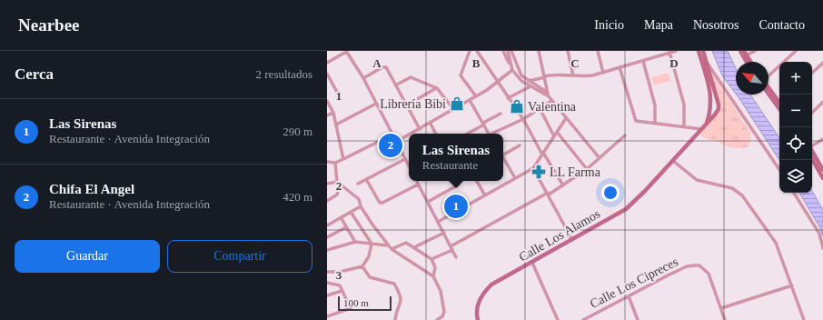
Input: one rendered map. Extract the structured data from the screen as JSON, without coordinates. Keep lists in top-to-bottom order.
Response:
{
  "streets": {
    "street": ["Calle Los Alamos", "Calle Los Cipreces"]
  },
  "places": {
    "shop": ["Librería Bibi", "Valentina"],
    "pharmacy": ["LL Farma"]
  },
  "scale_bar": "100 m",
  "north": "top left",
  "page": {
    "header": "Nearbee",
    "nav": [
      "Inicio",
      "Mapa",
      "Nosotros",
      "Contacto"
    ],
    "heading": ["Cerca", "2 resultados"],
    "map_buttons": ["+", "−"],
    "list": [
      {
        "mark": "1",
        "name": "Las Sirenas",
        "note": "Restaurante · Avenida Integración",
        "value": "290 m"
      },
      {
        "mark": "2",
        "name": "Chifa El Angel",
        "note": "Restaurante · Avenida Integración",
        "value": "420 m"
      }
    ],
    "pins": ["2", "1"],
    "popup": ["Las Sirenas", "Restaurante"],
    "buttons": ["Guardar", "Compartir"],
    "scale": "100 m"
  },
  "grid": {
    "columns": [
      "A",
      "B",
      "C",
      "D"
    ],
    "rows": ["1", "2", "3"]
  }
}
